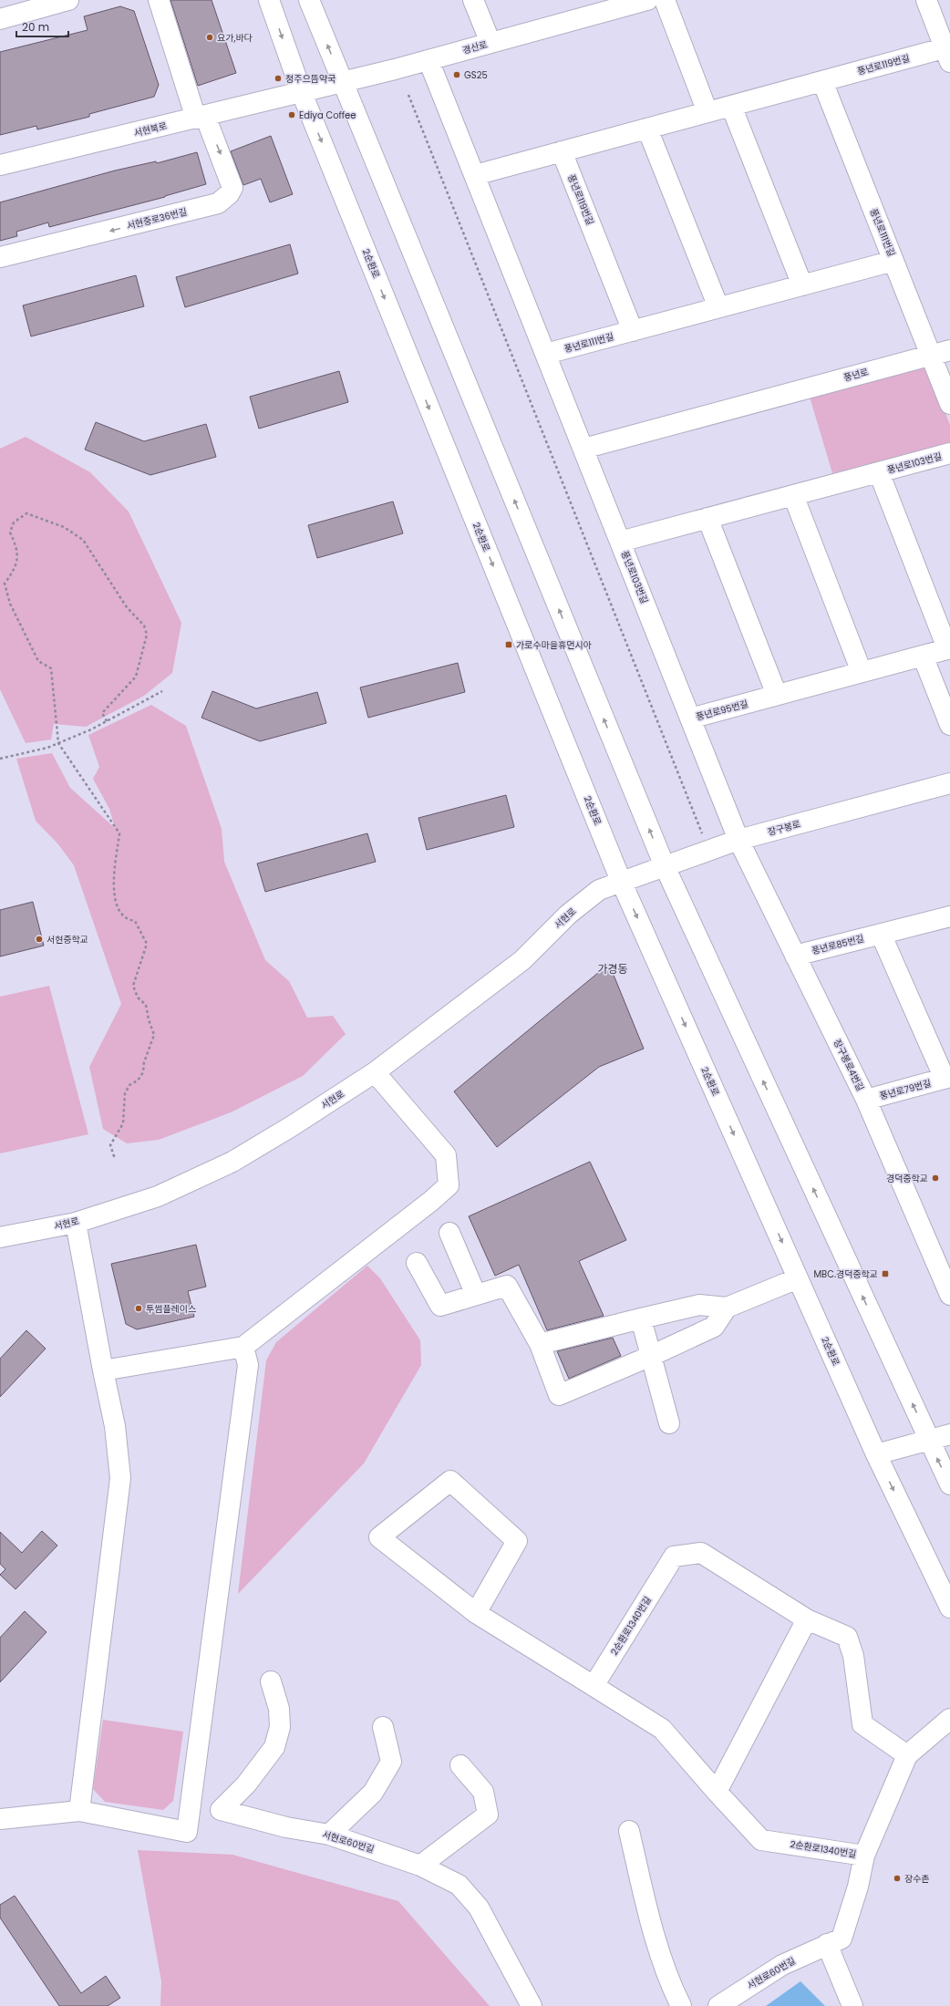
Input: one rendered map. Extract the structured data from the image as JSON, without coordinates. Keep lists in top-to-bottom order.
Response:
{
  "streets": {
    "street": [
      "경산로",
      "풍년로119번길",
      "서현북로",
      "서현중로36번길",
      "풍년로111번길",
      "2순환로",
      "풍년로",
      "풍년로103번길",
      "풍년로95번길",
      "장구봉로",
      "서현로",
      "풍년로85번길",
      "장구봉로4번길",
      "풍년로79번길",
      "2순환로1340번길",
      "서현로60번길"
    ]
  },
  "crossings": [
    ["경산로", "서현북로"],
    ["경산로", "2순환로"],
    ["풍년로119번길", "풍년로111번길"],
    ["서현북로", "서현중로36번길"],
    ["서현북로", "2순환로"],
    ["2순환로", "장구봉로"],
    ["2순환로", "서현로"],
    ["풍년로103번길", "풍년로95번길"],
    ["풍년로95번길", "장구봉로4번길"],
    ["장구봉로", "서현로"],
    ["장구봉로", "장구봉로4번길"],
    ["풍년로85번길", "장구봉로4번길"],
    ["풍년로85번길", "풍년로79번길"],
    ["장구봉로4번길", "풍년로79번길"],
    ["2순환로1340번길", "서현로60번길"]
  ],
  "districts": ["가경동"],
  "places": {
    "other": [
      "요가,바다",
      "GS25",
      "청주으뜸약국",
      "Ediya Coffee",
      "서현중학교",
      "경덕중학교",
      "투썸플레이스",
      "장수촌"
    ],
    "transit": ["가로수마을휴먼시아", "MBC.경덕중학교"]
  },
  "scale_bar": "20 m"
}
